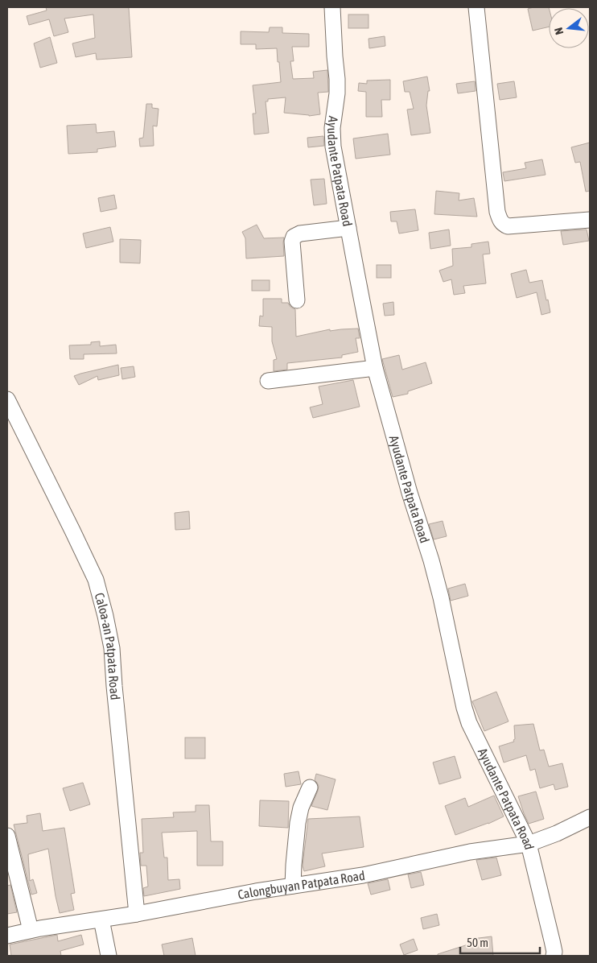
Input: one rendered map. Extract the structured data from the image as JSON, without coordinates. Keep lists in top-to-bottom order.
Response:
{
  "streets": {
    "street": ["Ayudante Patpata Road", "Caloa-an Patpata Road", "Calongbuyan Patpata Road"]
  },
  "crossings": [
    ["Ayudante Patpata Road", "Calongbuyan Patpata Road"],
    ["Caloa-an Patpata Road", "Calongbuyan Patpata Road"]
  ],
  "scale_bar": "50 m",
  "north": "left"
}
